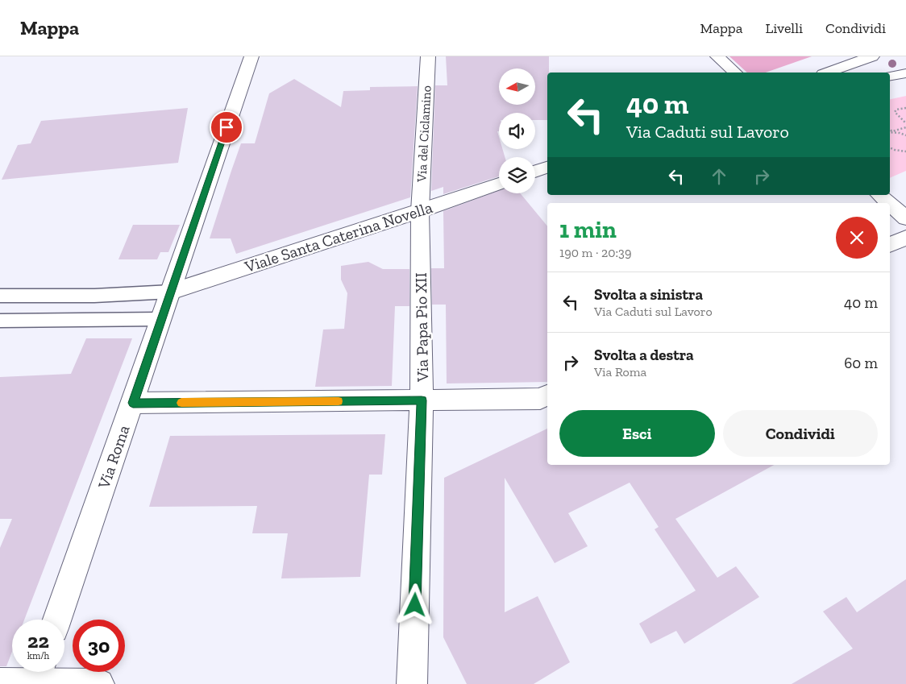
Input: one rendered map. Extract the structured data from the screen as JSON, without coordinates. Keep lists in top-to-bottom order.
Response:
{
  "streets": {
    "street": [
      "Via del Ciclamino",
      "Viale Santa Caterina Novella",
      "Via Papa Pio XII",
      "Via Roma"
    ]
  },
  "crossings": [
    ["Via del Ciclamino", "Viale Santa Caterina Novella"],
    ["Via del Ciclamino", "Via Papa Pio XII"],
    ["Viale Santa Caterina Novella", "Via Papa Pio XII"],
    ["Viale Santa Caterina Novella", "Via Roma"]
  ],
  "north": "left",
  "page": {
    "header": "Mappa",
    "nav": ["Mappa", "Livelli", "Condividi"],
    "turn": ["40 m", "Via Caduti sul Lavoro"],
    "heading": ["1 min", "190 m · 20:39"],
    "list": [
      {
        "name": "Svolta a sinistra",
        "note": "Via Caduti sul Lavoro",
        "value": "40 m"
      },
      {
        "name": "Svolta a destra",
        "note": "Via Roma",
        "value": "60 m"
      }
    ],
    "buttons": ["Esci", "Condividi"],
    "speed": "22 km/h",
    "limit": "30"
  }
}
